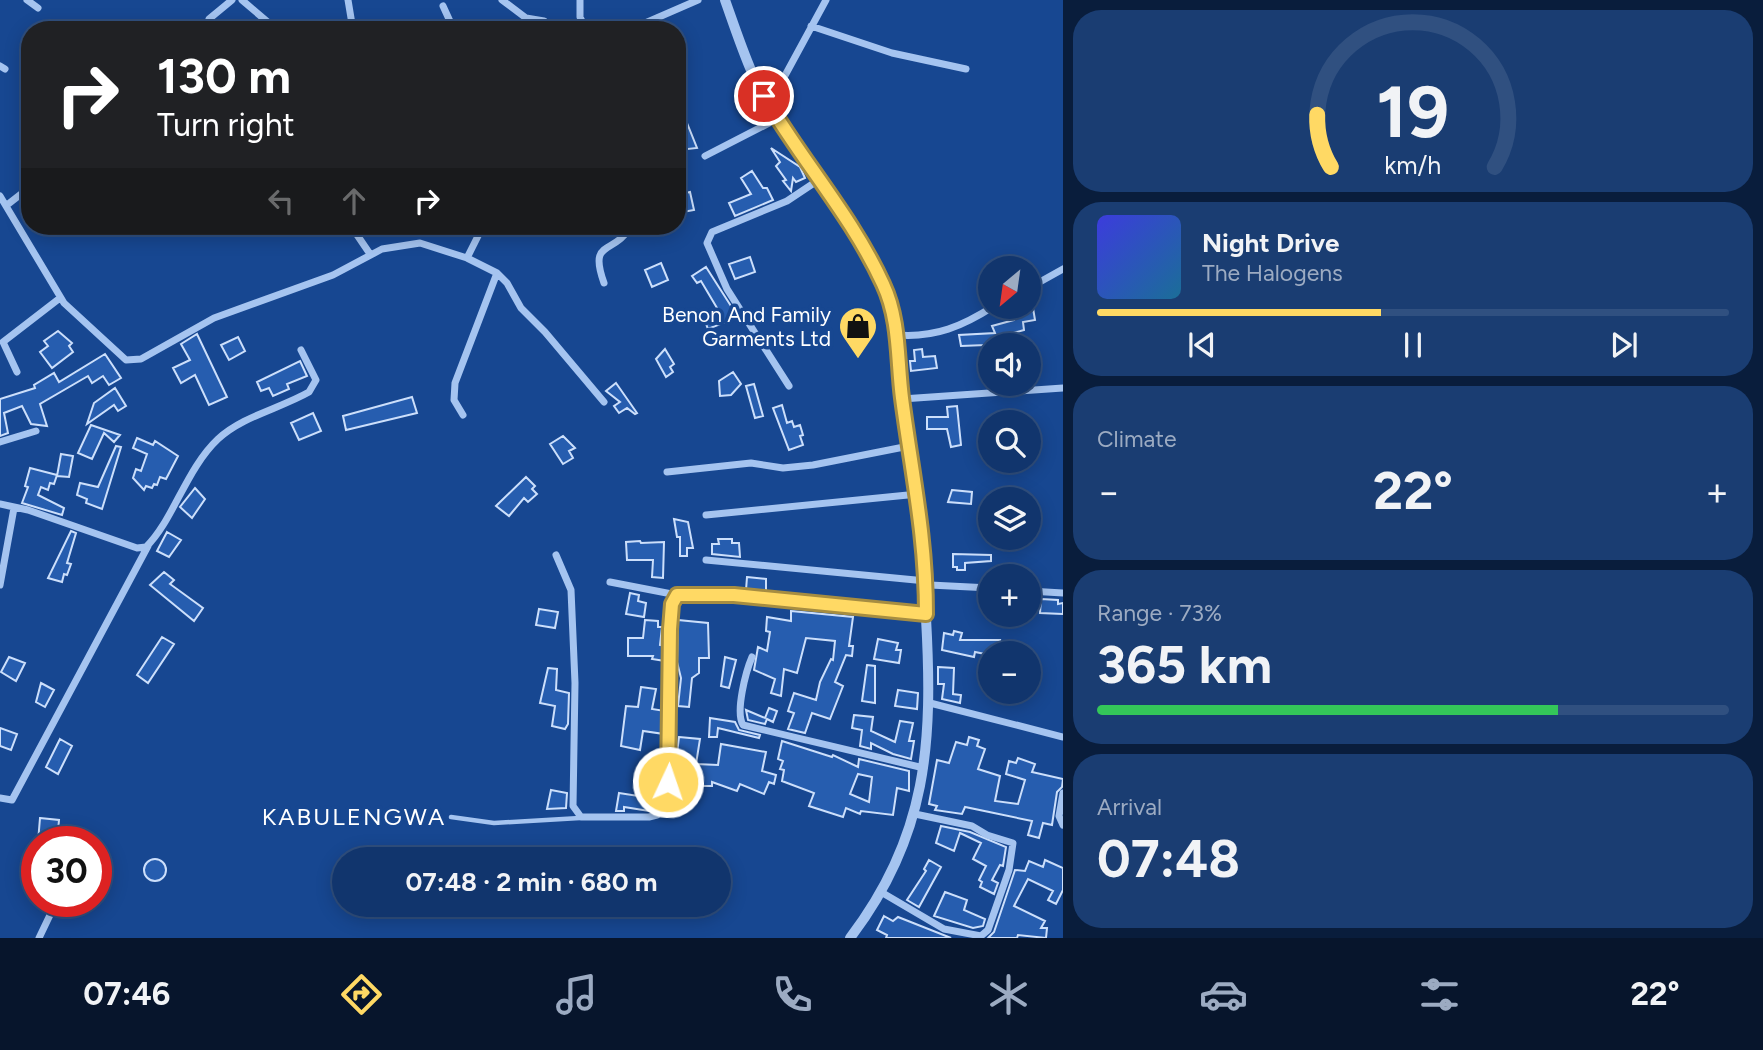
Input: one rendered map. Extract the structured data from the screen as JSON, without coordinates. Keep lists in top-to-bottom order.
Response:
{
  "districts": ["KABULENGWA"],
  "places": {
    "shop": ["Benon And Family Garments Ltd"]
  },
  "north": "bottom left",
  "page": {
    "turn": ["130 m", "Turn right"],
    "song": ["Night Drive", "The Halogens"],
    "map_buttons": ["+", "−"],
    "tile": [
      "Climate",
      ["Range · 73%", "365 km"],
      ["Arrival", "07:48"]
    ],
    "heat": ["−", "22°", "+"],
    "limit": "30",
    "trip": "07:48 · 2 min · 680 m",
    "tabs": ["07:46", "22°"],
    "gauge": ["19", "km/h"]
  }
}
